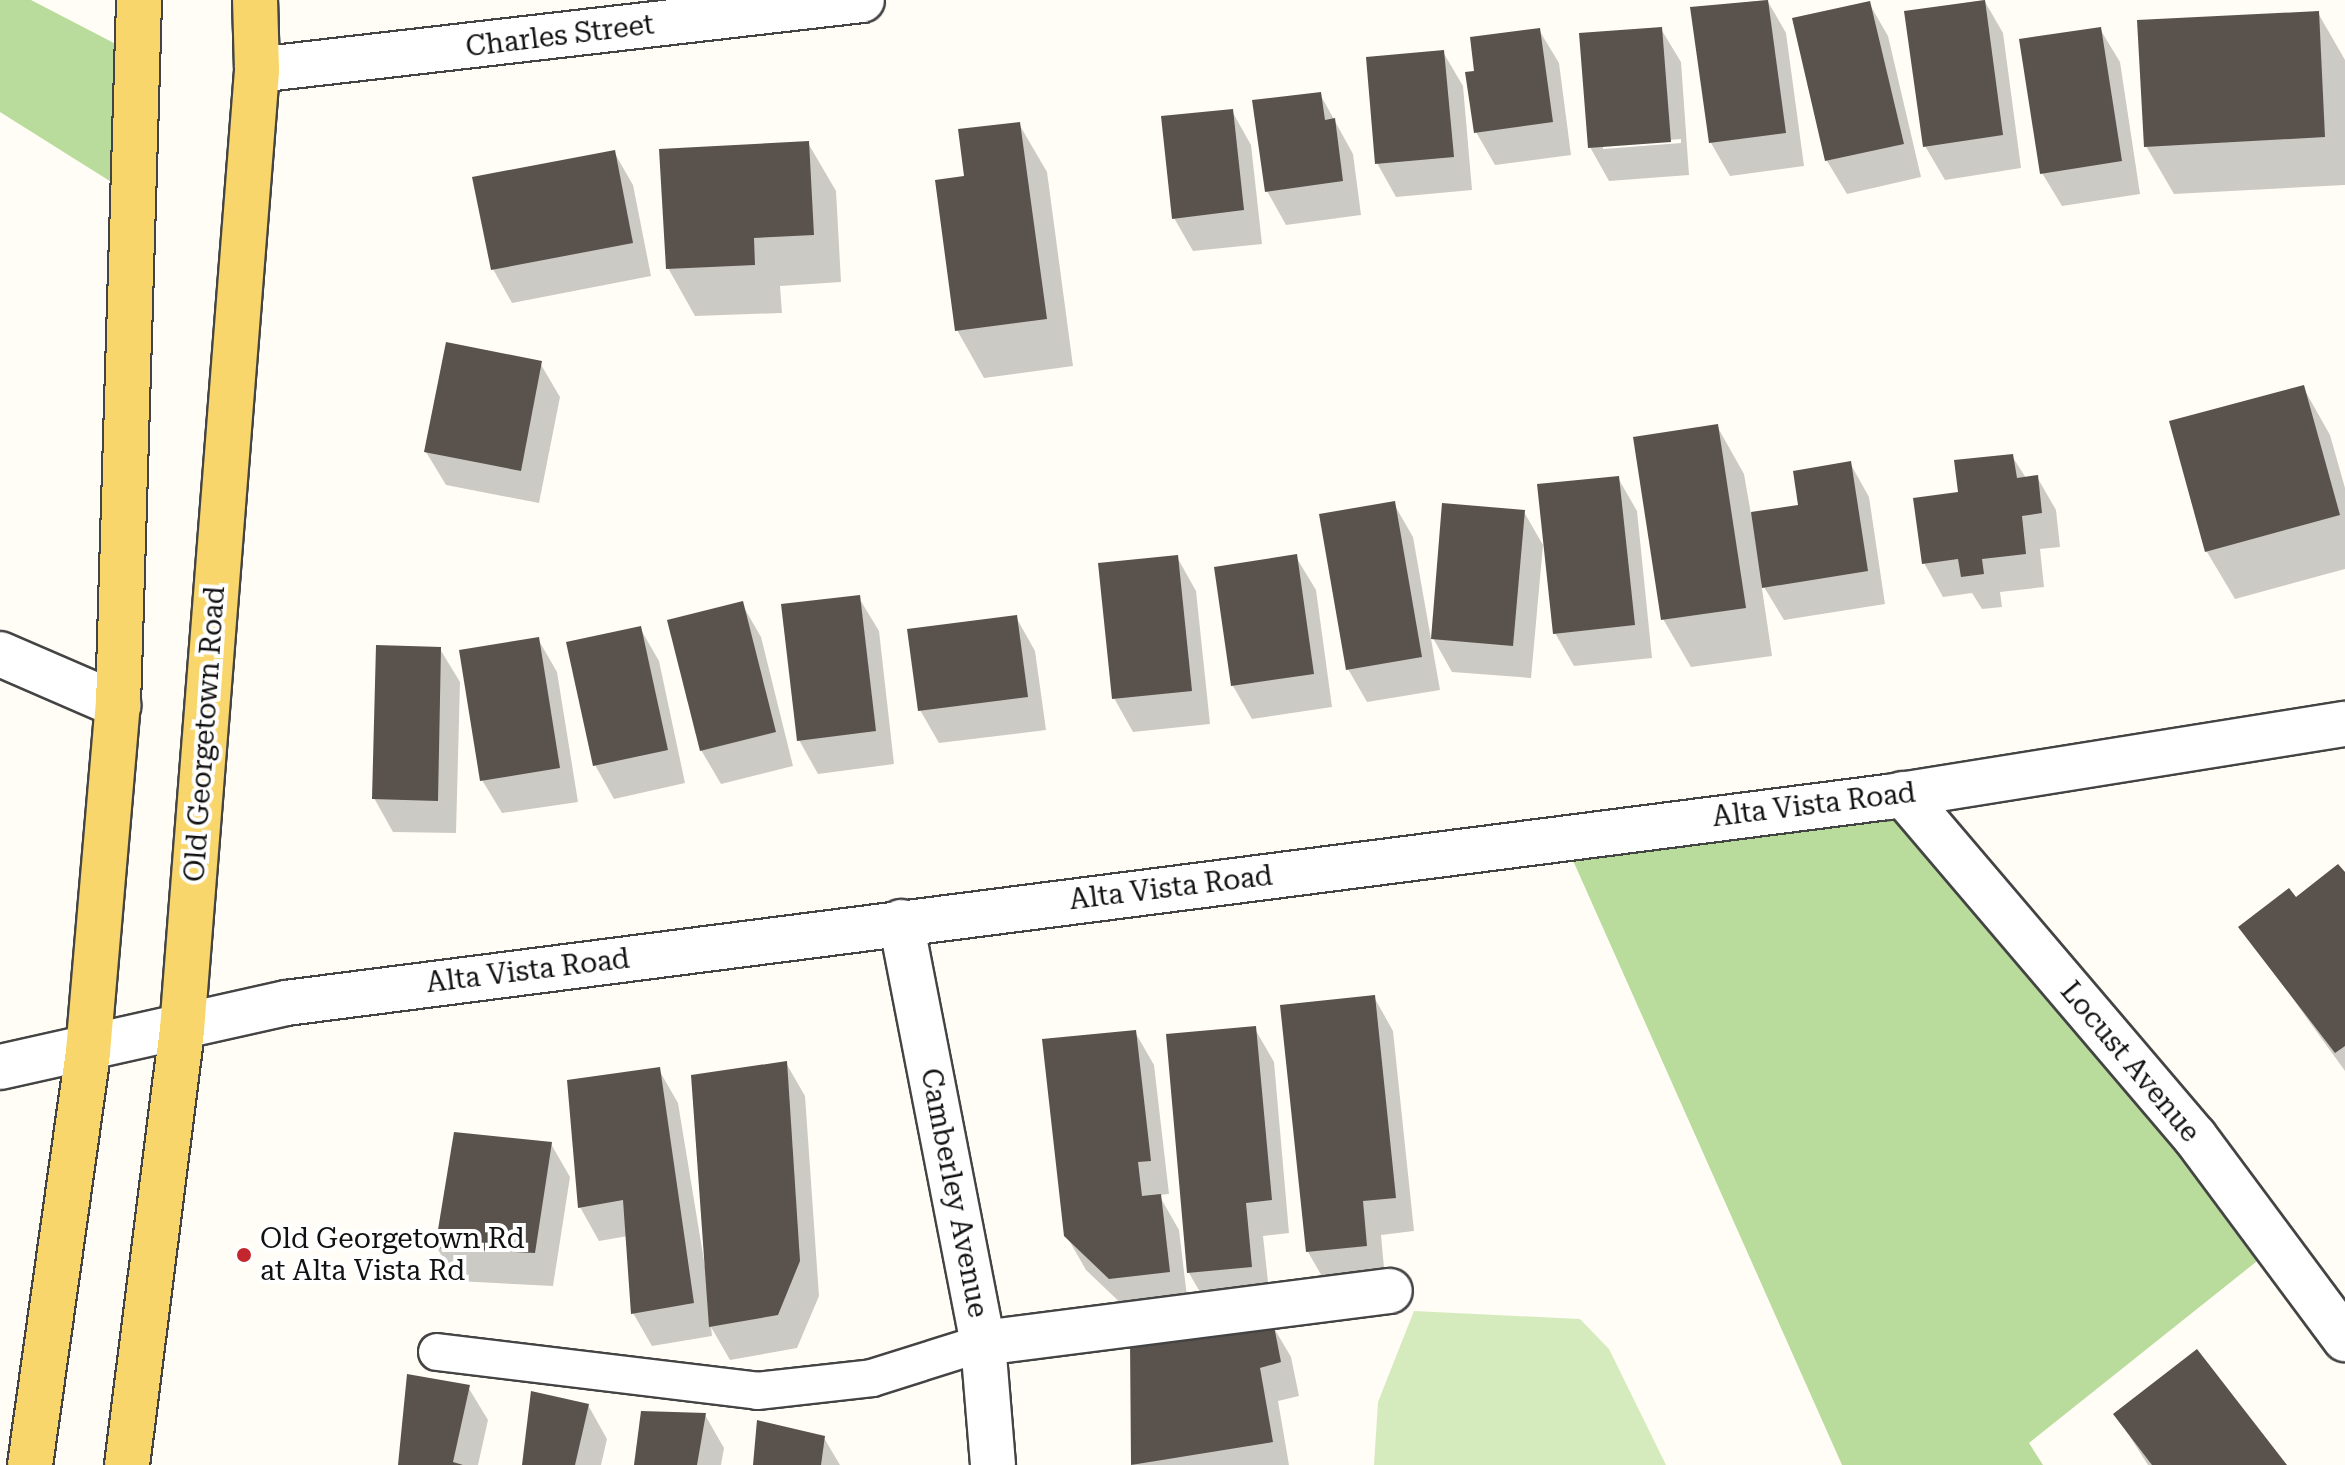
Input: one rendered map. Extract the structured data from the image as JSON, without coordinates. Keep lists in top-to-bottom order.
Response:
{
  "streets": {
    "main road": ["Old Georgetown Road"],
    "street": [
      "Charles Street",
      "Alta Vista Road",
      "Locust Avenue",
      "Camberley Avenue"
    ]
  },
  "crossings": [
    ["Charles Street", "Old Georgetown Road"],
    ["Old Georgetown Road", "Alta Vista Road"],
    ["Alta Vista Road", "Locust Avenue"],
    ["Alta Vista Road", "Camberley Avenue"]
  ],
  "places": ["Old Georgetown Rd at Alta Vista Rd"]
}
